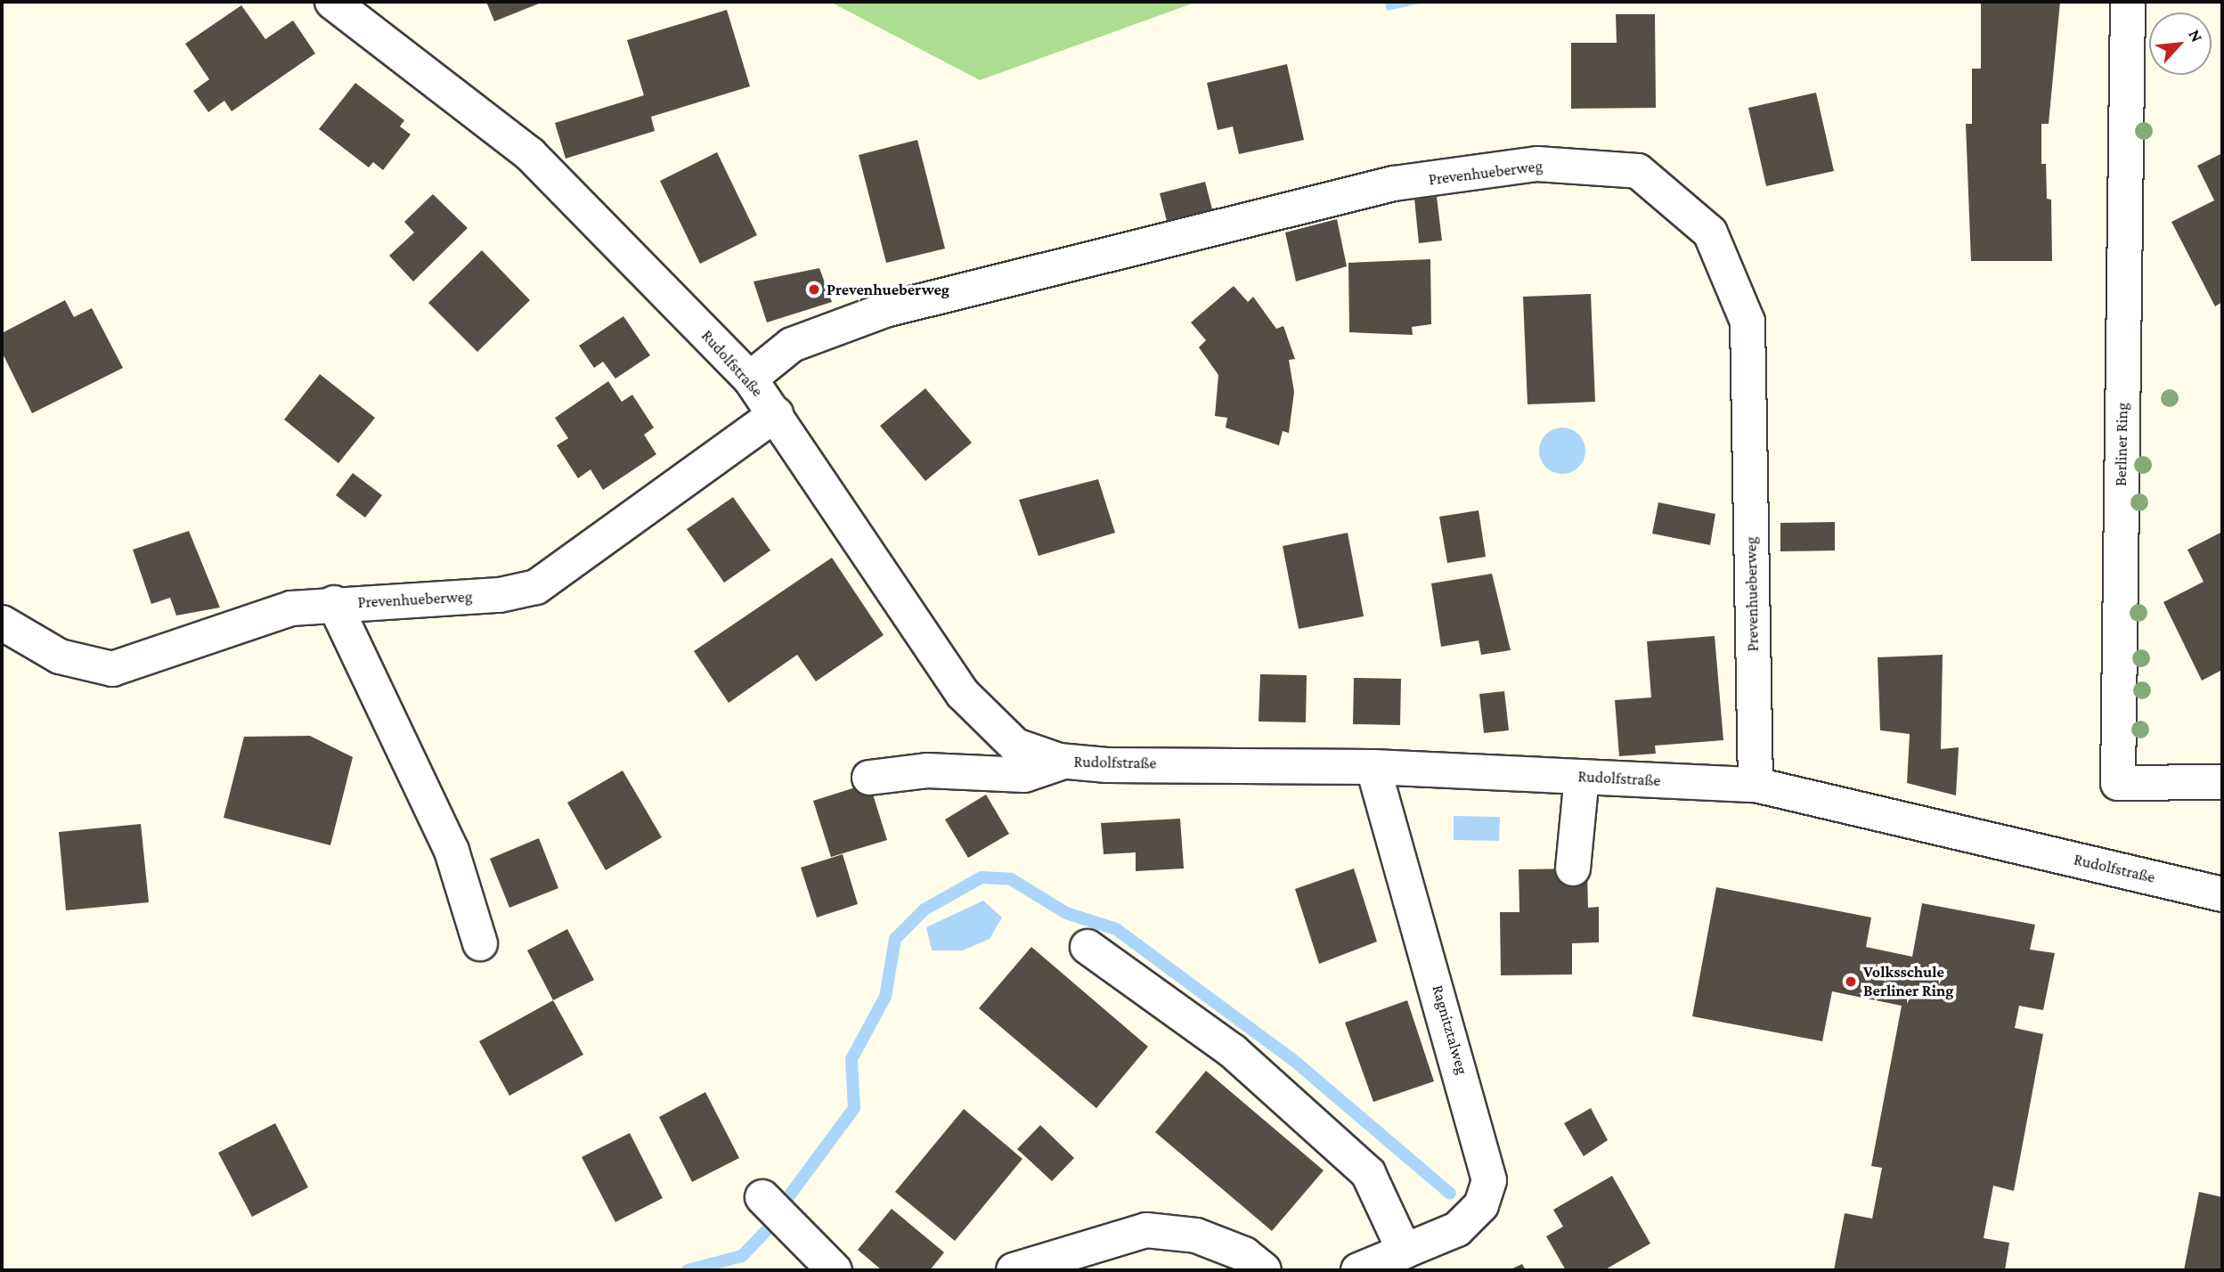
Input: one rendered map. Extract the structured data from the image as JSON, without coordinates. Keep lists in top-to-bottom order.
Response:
{
  "streets": {
    "street": [
      "Prevenhueberweg",
      "Rudolfstraße",
      "Berliner Ring",
      "Ragnitztalweg"
    ]
  },
  "crossings": [
    ["Prevenhueberweg", "Rudolfstraße"],
    ["Rudolfstraße", "Ragnitztalweg"]
  ],
  "places": ["Prevenhueberweg", "Volksschule Berliner Ring"],
  "north": "top right"
}
